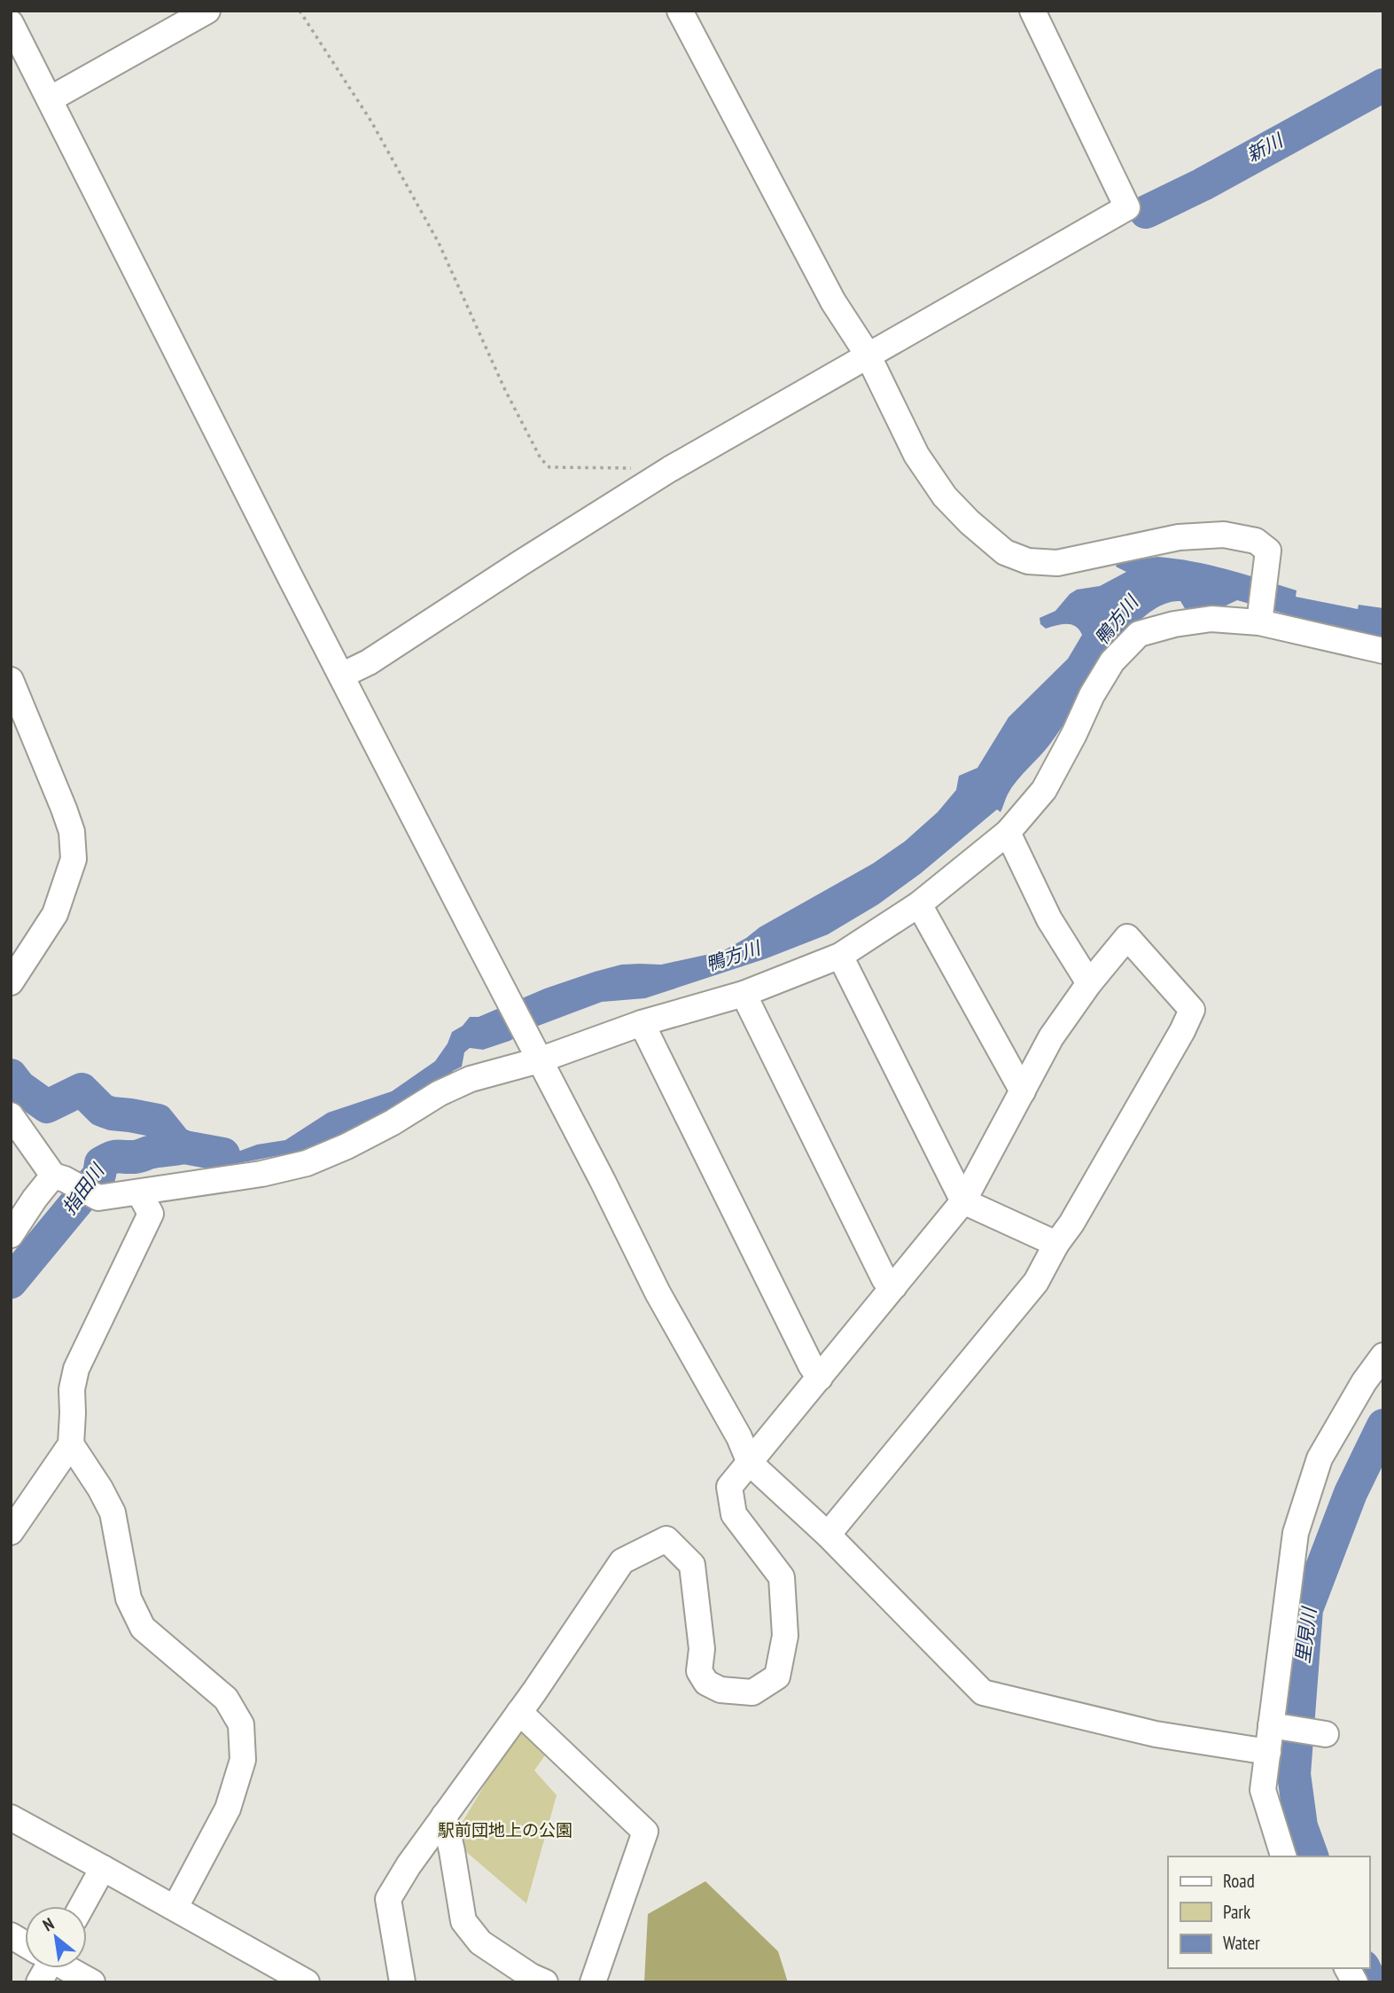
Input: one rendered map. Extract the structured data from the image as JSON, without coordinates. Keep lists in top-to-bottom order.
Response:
{
  "water": [
    "新川",
    "鴨方川",
    "指田川",
    "里見川"
  ],
  "parks": ["駅前団地上の公園"],
  "legend": ["Road", "Park", "Water"],
  "north": "top left"
}
